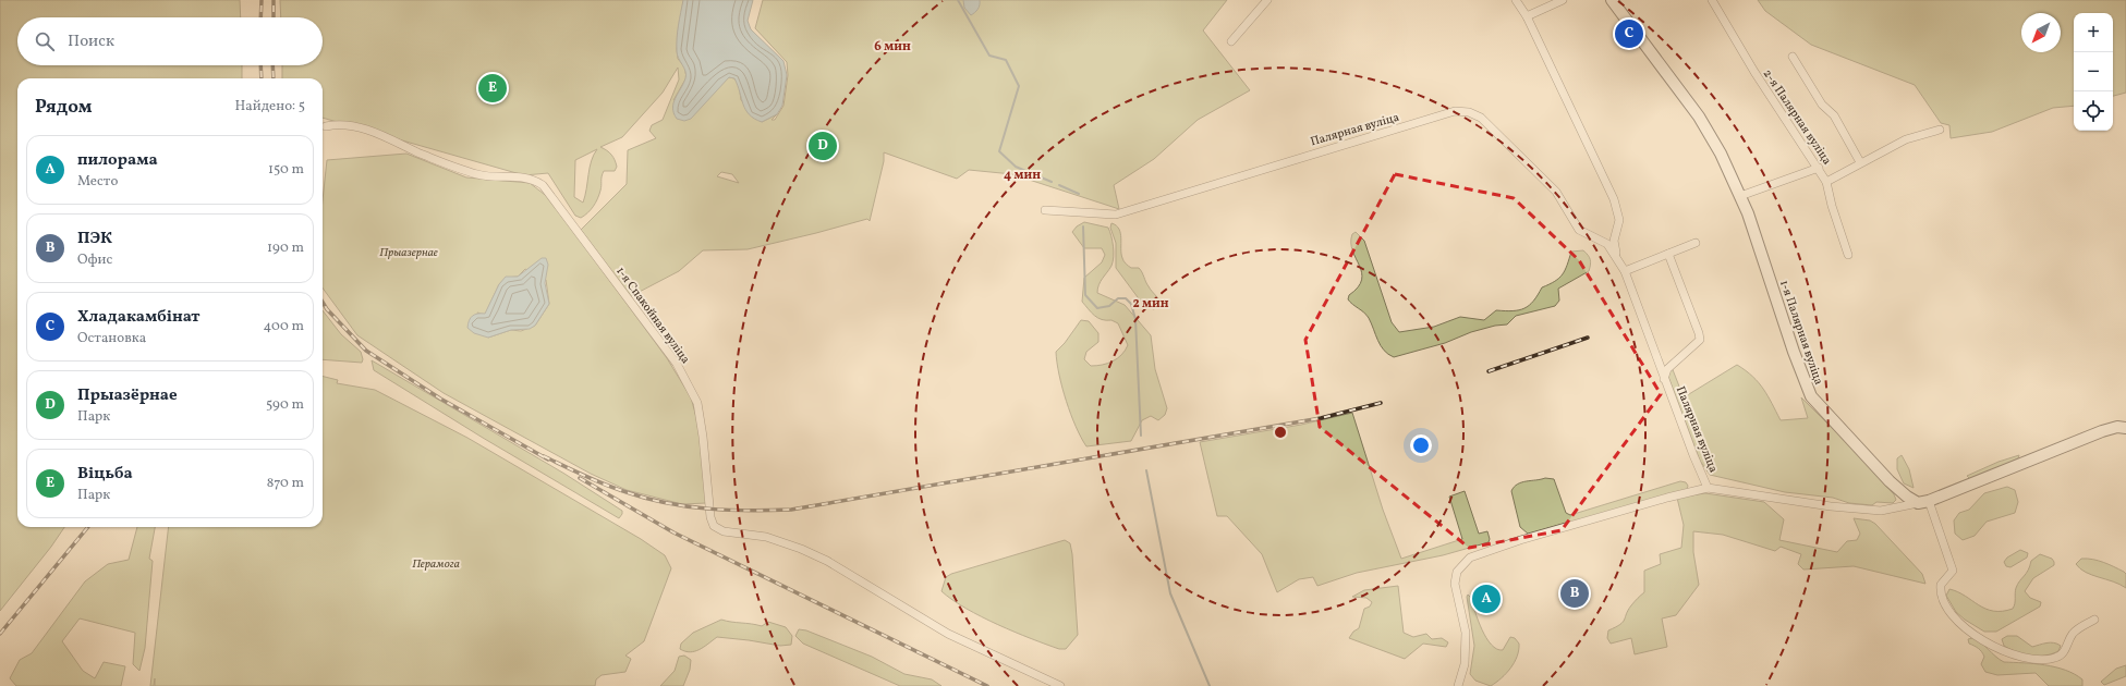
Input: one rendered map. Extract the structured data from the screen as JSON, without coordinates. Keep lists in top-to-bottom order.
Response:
{
  "streets": {
    "street": [
      "2-я Палярная вуліца",
      "Палярная вуліца",
      "1-я Спакойная вуліца",
      "1-я Палярная вуліца"
    ]
  },
  "crossings": [
    ["Палярная вуліца", "1-я Палярная вуліца"]
  ],
  "parks": ["Прыазернае", "Перамога"],
  "north": "bottom left",
  "page": {
    "map_buttons": ["+", "−"],
    "pins": [
      "C",
      "E",
      "D",
      "B",
      "A"
    ],
    "search": "Поиск",
    "heading": ["Рядом", "Найдено: 5"],
    "list": [
      {
        "mark": "A",
        "name": "пилорама",
        "note": "Место",
        "value": "150 m"
      },
      {
        "mark": "B",
        "name": "ПЭК",
        "note": "Офис",
        "value": "190 m"
      },
      {
        "mark": "C",
        "name": "Хладакамбінат",
        "note": "Остановка",
        "value": "400 m"
      },
      {
        "mark": "D",
        "name": "Прыазёрнае",
        "note": "Парк",
        "value": "590 m"
      },
      {
        "mark": "E",
        "name": "Віцьба",
        "note": "Парк",
        "value": "870 m"
      }
    ]
  },
  "rings": ["6 мин", "4 мин", "2 мин"]
}
